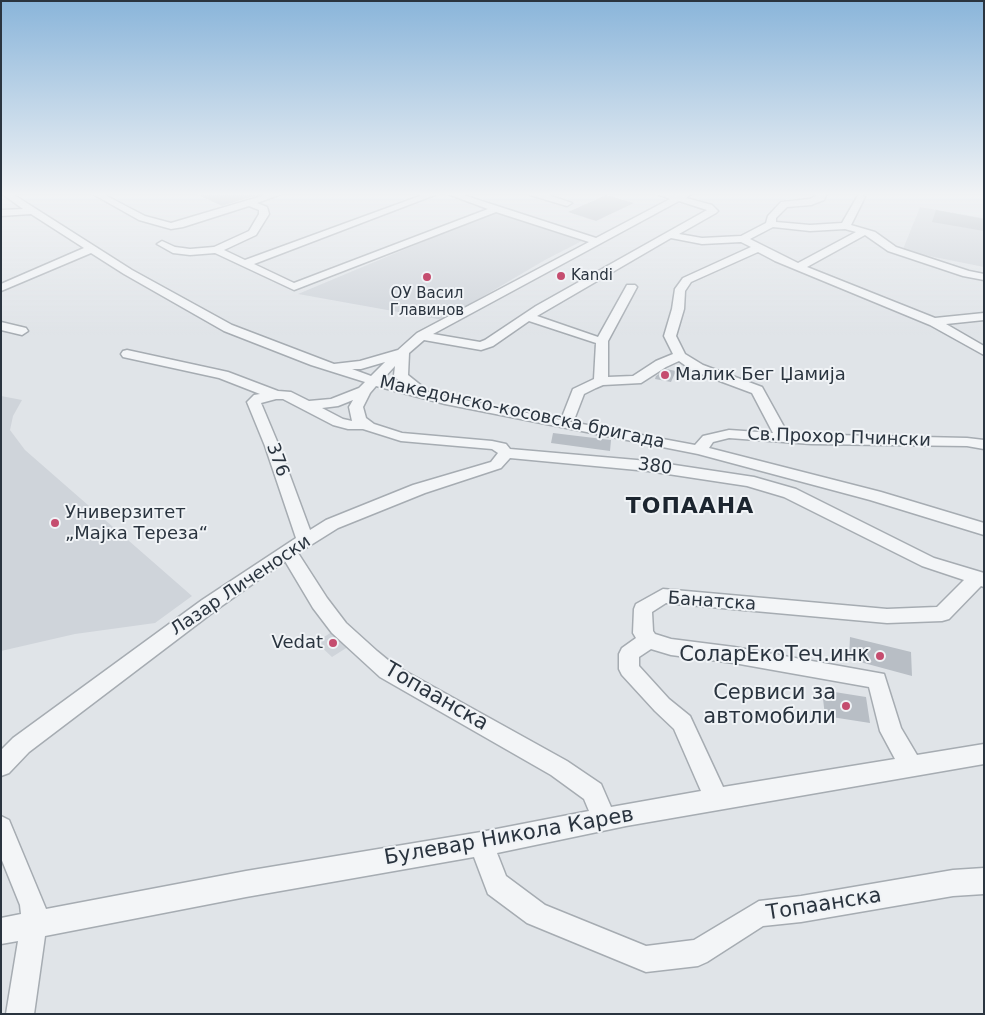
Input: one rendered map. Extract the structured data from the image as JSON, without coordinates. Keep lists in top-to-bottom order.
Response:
{
  "streets": {
    "street": [
      "Македонско-косовска бригада",
      "Св.Прохор Пчински",
      "376",
      "380",
      "Лазар Личеноски",
      "Банатска",
      "Топаанска",
      "Булевар Никола Карев"
    ]
  },
  "crossings": [
    ["Македонско-косовска бригада", "Св.Прохор Пчински"],
    ["376", "Лазар Личеноски"],
    ["376", "Топаанска"],
    ["380", "Лазар Личеноски"],
    ["380", "Банатска"],
    ["Лазар Личеноски", "Топаанска"],
    ["Топаанска", "Булевар Никола Карев"]
  ],
  "districts": ["ТОПААНА"],
  "places": [
    "Kandi",
    "ОУ Васил Главинов",
    "Малик Бег Џамија",
    "Универзитет „Мајка Тереза“",
    "Vedat",
    "СоларЕкоТеч.инк",
    "Сервиси за автомобили"
  ]
}
